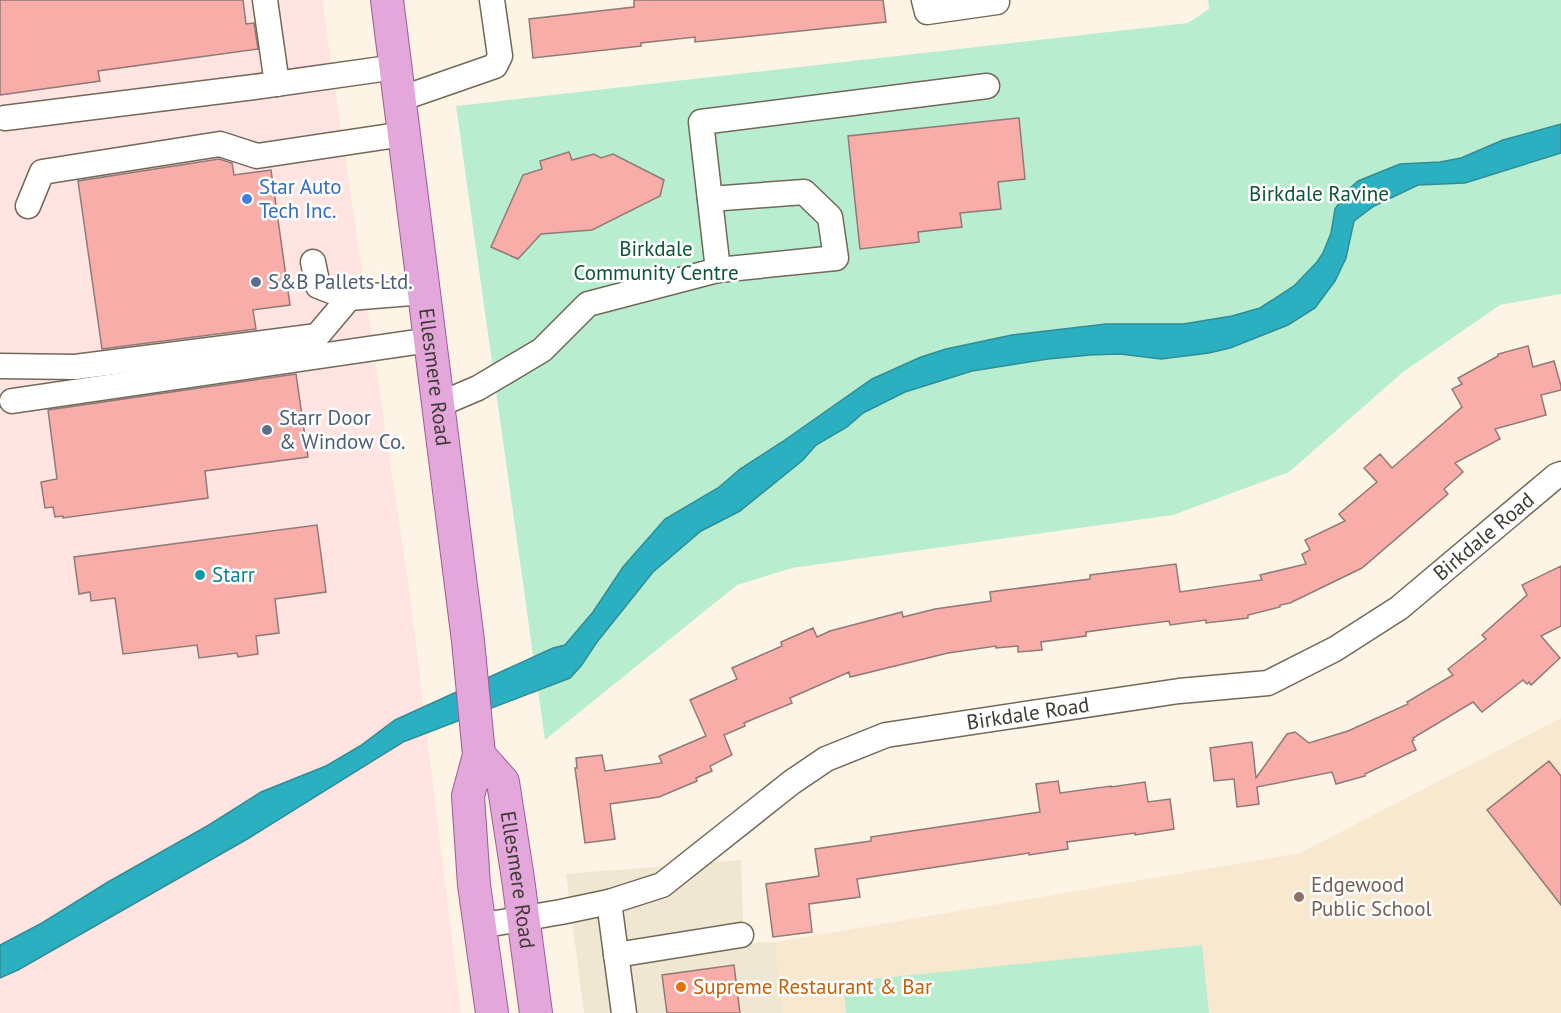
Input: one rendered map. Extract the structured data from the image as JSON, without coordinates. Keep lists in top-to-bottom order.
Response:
{
  "streets": {
    "main road": ["Ellesmere Road"],
    "street": ["Birkdale Road"]
  },
  "crossings": [
    ["Ellesmere Road", "Birkdale Road"]
  ],
  "parks": ["Birkdale Ravine", "Birkdale Community Centre"],
  "places": [
    "Star Auto Tech Inc.",
    "S&B Pallets Ltd.",
    "Starr Door & Window Co.",
    "Starr",
    "Edgewood Public School",
    "Supreme Restaurant & Bar"
  ]
}
